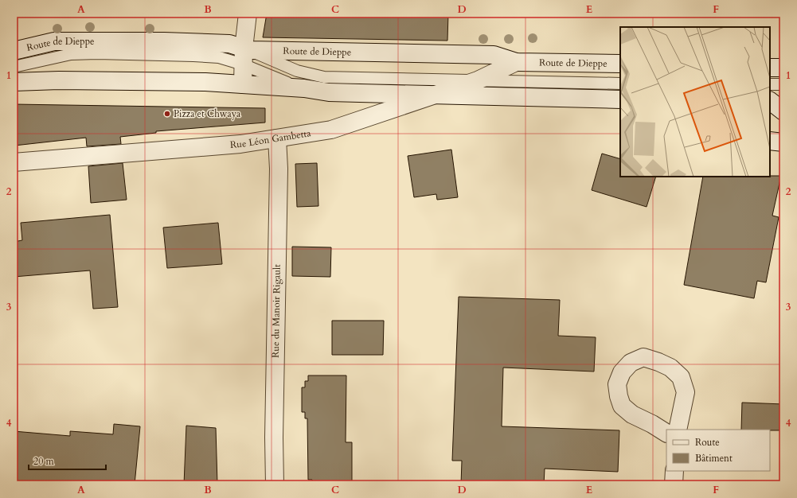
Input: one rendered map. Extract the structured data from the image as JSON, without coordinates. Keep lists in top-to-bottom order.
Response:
{
  "streets": {
    "main road": ["Route de Dieppe", "Rue Léon Gambetta", "Rue du Manoir Rigault"]
  },
  "crossings": [
    ["Route de Dieppe", "Rue Léon Gambetta"],
    ["Rue Léon Gambetta", "Rue du Manoir Rigault"]
  ],
  "places": ["Pizza et Chwaya"],
  "legend": ["Route", "Bâtiment"],
  "scale_bar": "20 m",
  "grid": {
    "columns": [
      "A",
      "B",
      "C",
      "D",
      "E",
      "F"
    ],
    "rows": [
      "1",
      "2",
      "3",
      "4"
    ]
  }
}
